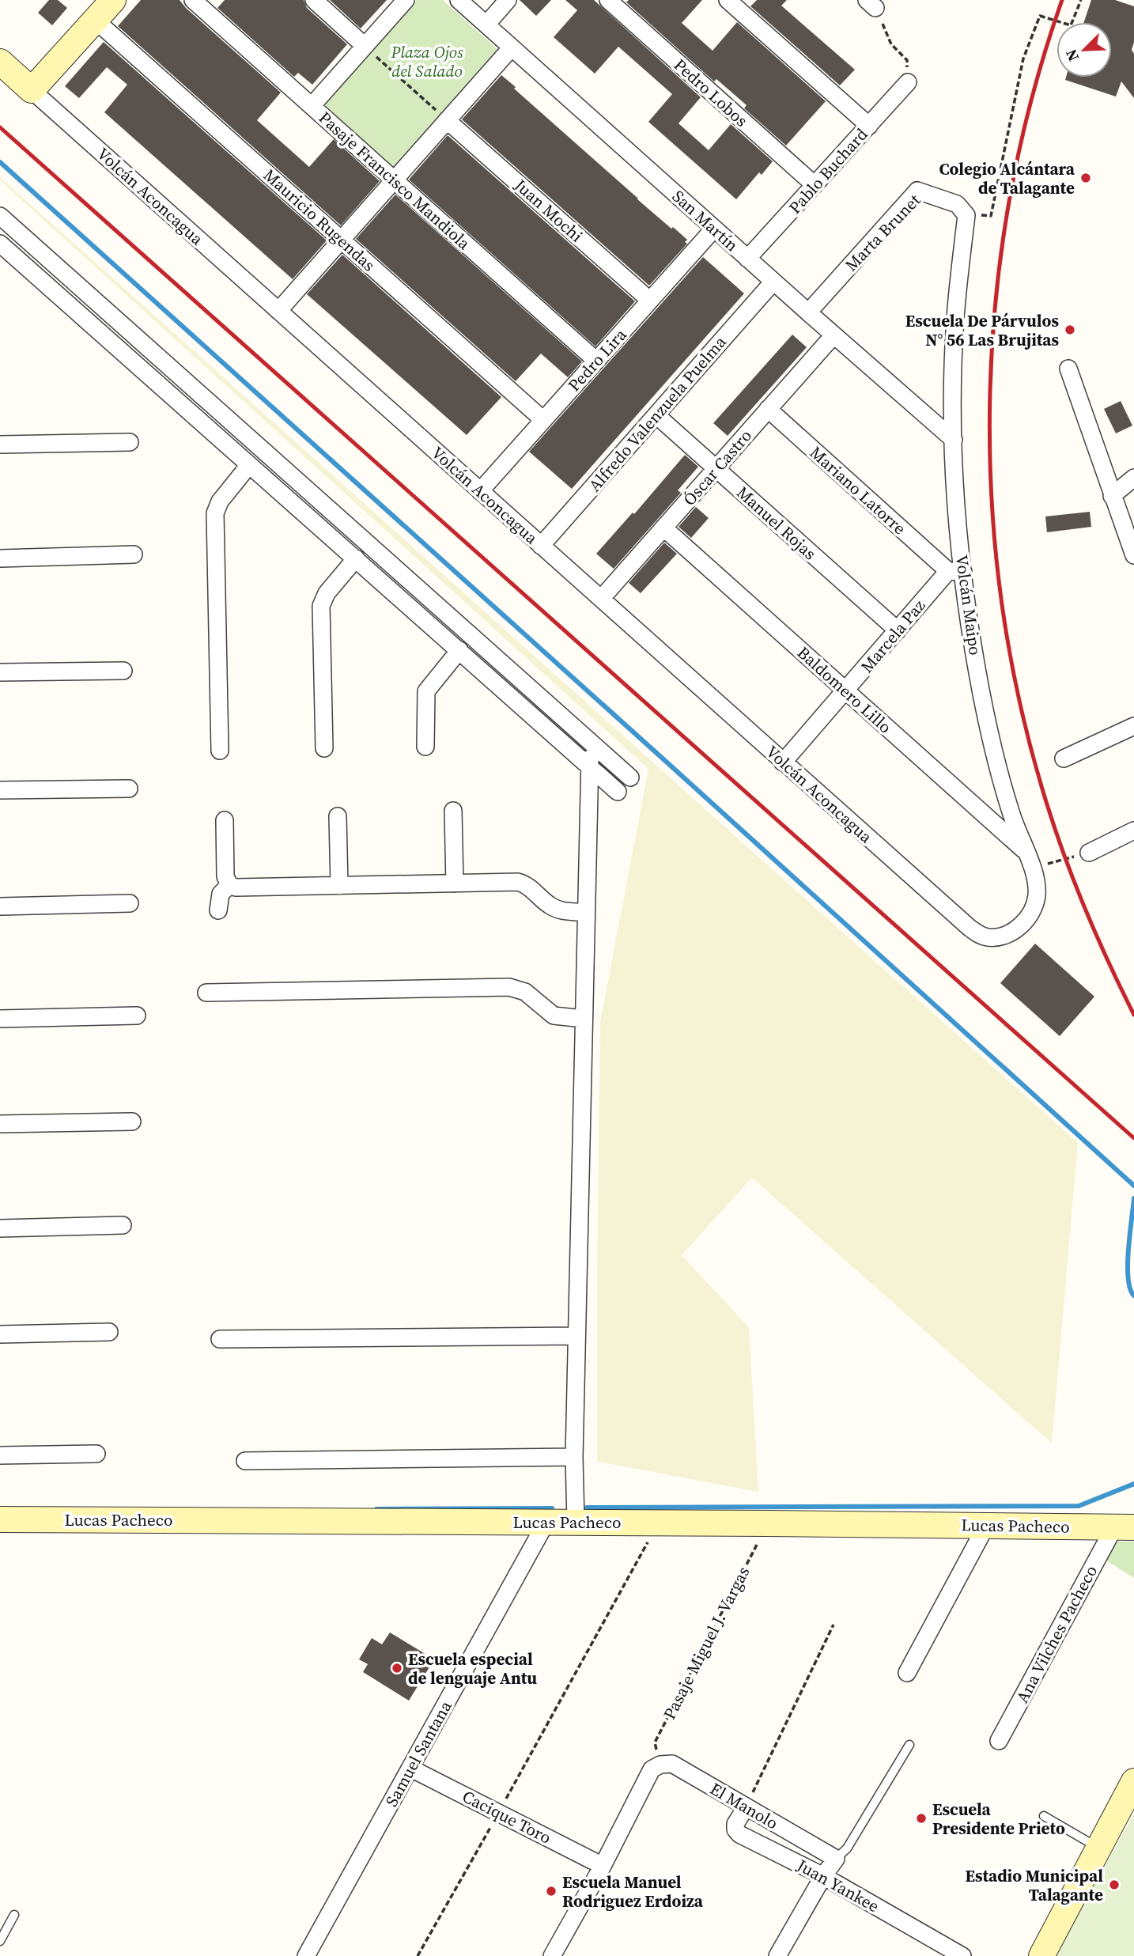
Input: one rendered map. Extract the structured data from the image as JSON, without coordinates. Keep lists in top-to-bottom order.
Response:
{
  "streets": {
    "main road": ["Volcán Aconcagua", "Lucas Pacheco"],
    "street": [
      "Pedro Lobos",
      "Pablo Buchard",
      "Pasaje Francisco Mandiola",
      "Juan Mochi",
      "Mauricio Rugendas",
      "San Martín",
      "Marta Brunet",
      "Pedro Lira",
      "Alfredo Valenzuela Puelma",
      "Óscar Castro",
      "Mariano Latorre",
      "Manuel Rojas",
      "Volcán Maipo",
      "Marcela Paz",
      "Baldomero Lillo",
      "Ana Vilches Pacheco",
      "Samuel Santana",
      "El Manolo",
      "Cacique Toro",
      "Juan Yankee"
    ],
    "path": ["Pasaje Miguel J. Vargas"]
  },
  "crossings": [
    ["Pedro Lobos", "Pablo Buchard"],
    ["Pablo Buchard", "San Martín"],
    ["Pasaje Francisco Mandiola", "Pedro Lira"],
    ["Volcán Aconcagua", "Pedro Lira"],
    ["Volcán Aconcagua", "Alfredo Valenzuela Puelma"],
    ["Volcán Aconcagua", "Óscar Castro"],
    ["Volcán Aconcagua", "Volcán Maipo"],
    ["Volcán Aconcagua", "Marcela Paz"],
    ["Juan Mochi", "Pedro Lira"],
    ["Mauricio Rugendas", "Pedro Lira"],
    ["San Martín", "Marta Brunet"],
    ["San Martín", "Pedro Lira"],
    ["San Martín", "Alfredo Valenzuela Puelma"],
    ["San Martín", "Óscar Castro"],
    ["San Martín", "Volcán Maipo"],
    ["Marta Brunet", "Volcán Maipo"],
    ["Alfredo Valenzuela Puelma", "Manuel Rojas"],
    ["Óscar Castro", "Mariano Latorre"],
    ["Óscar Castro", "Manuel Rojas"],
    ["Óscar Castro", "Baldomero Lillo"],
    ["Mariano Latorre", "Volcán Maipo"],
    ["Mariano Latorre", "Marcela Paz"],
    ["Manuel Rojas", "Marcela Paz"],
    ["Volcán Maipo", "Marcela Paz"],
    ["Volcán Maipo", "Baldomero Lillo"],
    ["Marcela Paz", "Baldomero Lillo"],
    ["Lucas Pacheco", "Ana Vilches Pacheco"],
    ["Lucas Pacheco", "Pasaje Miguel J. Vargas"],
    ["Lucas Pacheco", "Samuel Santana"],
    ["Pasaje Miguel J. Vargas", "El Manolo"],
    ["Samuel Santana", "Cacique Toro"],
    ["El Manolo", "Juan Yankee"]
  ],
  "parks": ["Plaza Ojos del Salado"],
  "places": [
    "Colegio Alcántara de Talagante",
    "Escuela De Párvulos N° 56 Las Brujitas",
    "Escuela especial de lenguaje Antu",
    "Escuela Presidente Prieto",
    "Estadio Municipal Talagante",
    "Escuela Manuel Rodriguez Erdoiza"
  ],
  "north": "bottom left"
}
